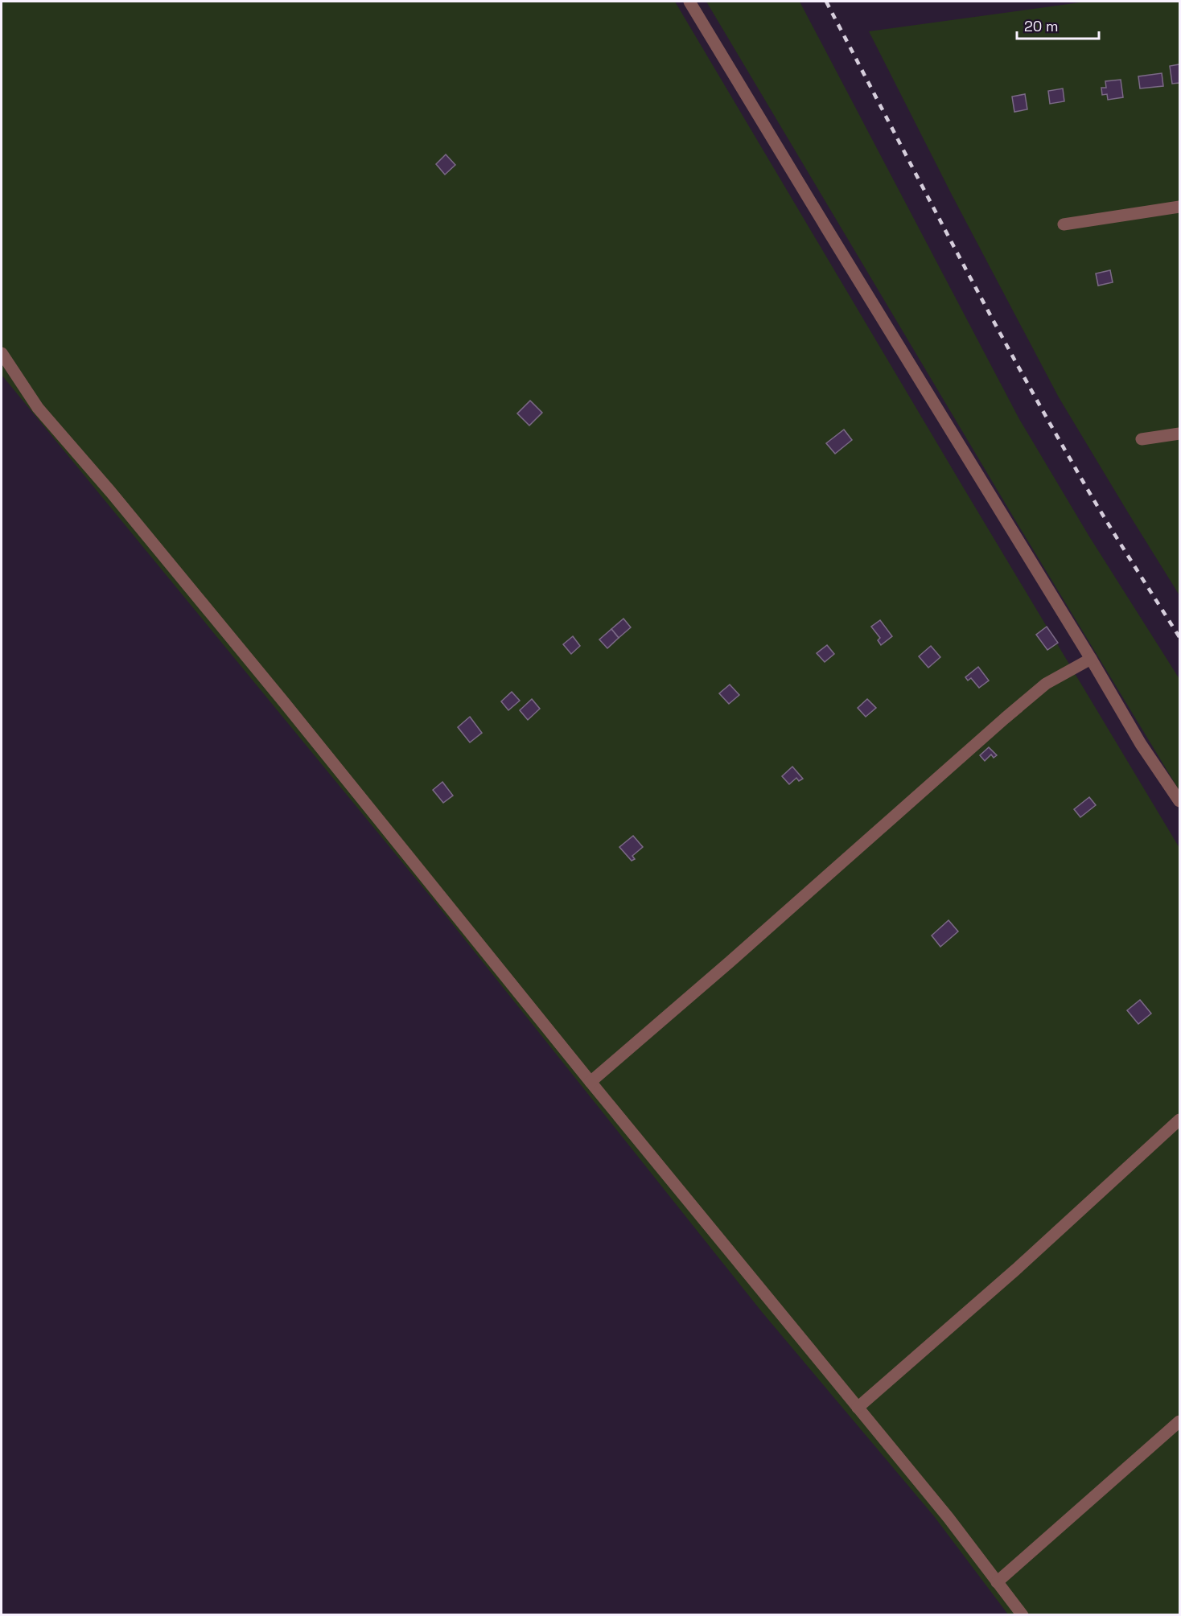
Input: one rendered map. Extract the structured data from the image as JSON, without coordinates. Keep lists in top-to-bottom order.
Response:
{
  "scale_bar": "20 m"
}
